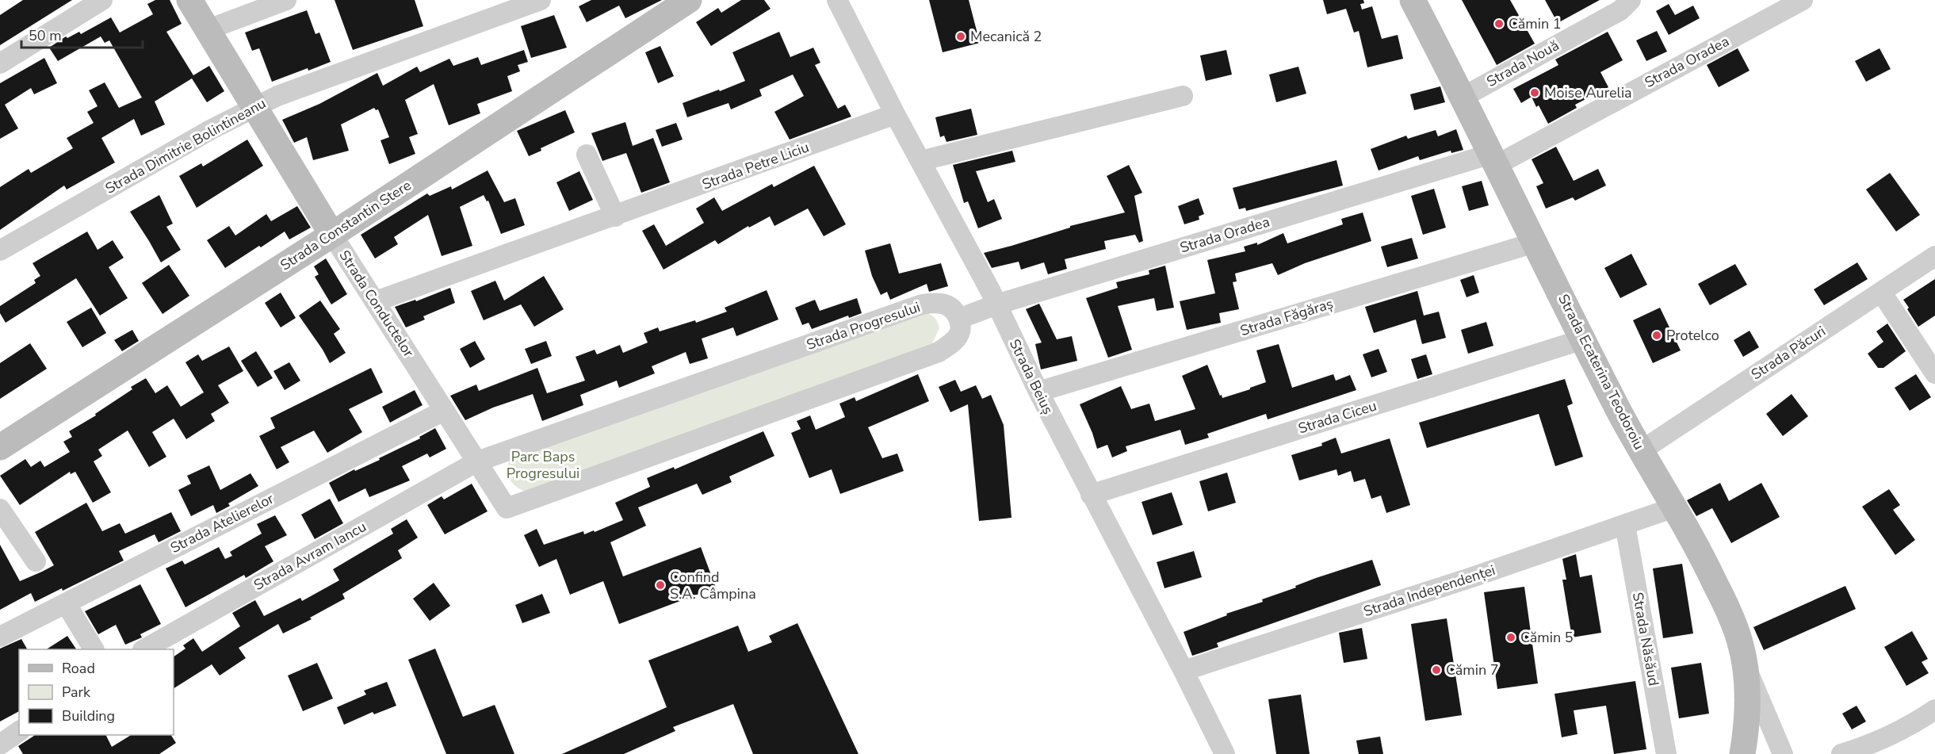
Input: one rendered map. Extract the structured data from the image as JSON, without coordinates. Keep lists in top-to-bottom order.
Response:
{
  "streets": {
    "street": [
      "Strada Oradea",
      "Strada Nouă",
      "Strada Dimitrie Bolintineanu",
      "Strada Petre Liciu",
      "Strada Constantin Stere",
      "Strada Conductelor",
      "Strada Făgăraș",
      "Strada Progresului",
      "Strada Păcuri",
      "Strada Ecaterina Teodoroiu",
      "Strada Beiuș",
      "Strada Ciceu",
      "Strada Atelierelor",
      "Strada Avram Iancu",
      "Strada Independenței",
      "Strada Năsăud"
    ]
  },
  "crossings": [
    ["Strada Oradea", "Strada Conductelor"],
    ["Strada Oradea", "Strada Progresului"],
    ["Strada Oradea", "Strada Ecaterina Teodoroiu"],
    ["Strada Oradea", "Strada Beiuș"],
    ["Strada Nouă", "Strada Ecaterina Teodoroiu"],
    ["Strada Dimitrie Bolintineanu", "Strada Conductelor"],
    ["Strada Petre Liciu", "Strada Conductelor"],
    ["Strada Petre Liciu", "Strada Beiuș"],
    ["Strada Constantin Stere", "Strada Conductelor"],
    ["Strada Conductelor", "Strada Progresului"],
    ["Strada Conductelor", "Strada Atelierelor"],
    ["Strada Conductelor", "Strada Avram Iancu"],
    ["Strada Făgăraș", "Strada Ecaterina Teodoroiu"],
    ["Strada Făgăraș", "Strada Beiuș"],
    ["Strada Progresului", "Strada Avram Iancu"],
    ["Strada Păcuri", "Strada Ecaterina Teodoroiu"],
    ["Strada Ecaterina Teodoroiu", "Strada Ciceu"],
    ["Strada Ecaterina Teodoroiu", "Strada Independenței"],
    ["Strada Beiuș", "Strada Ciceu"],
    ["Strada Beiuș", "Strada Independenței"],
    ["Strada Independenței", "Strada Năsăud"]
  ],
  "parks": ["Parc Baps Progresului"],
  "places": [
    "Cămin 1",
    "Mecanică 2",
    "Moise Aurelia",
    "Protelco",
    "Confind S.A. Câmpina",
    "Cămin 5",
    "Cămin 7"
  ],
  "legend": ["Road", "Park", "Building"],
  "scale_bar": "50 m"
}
